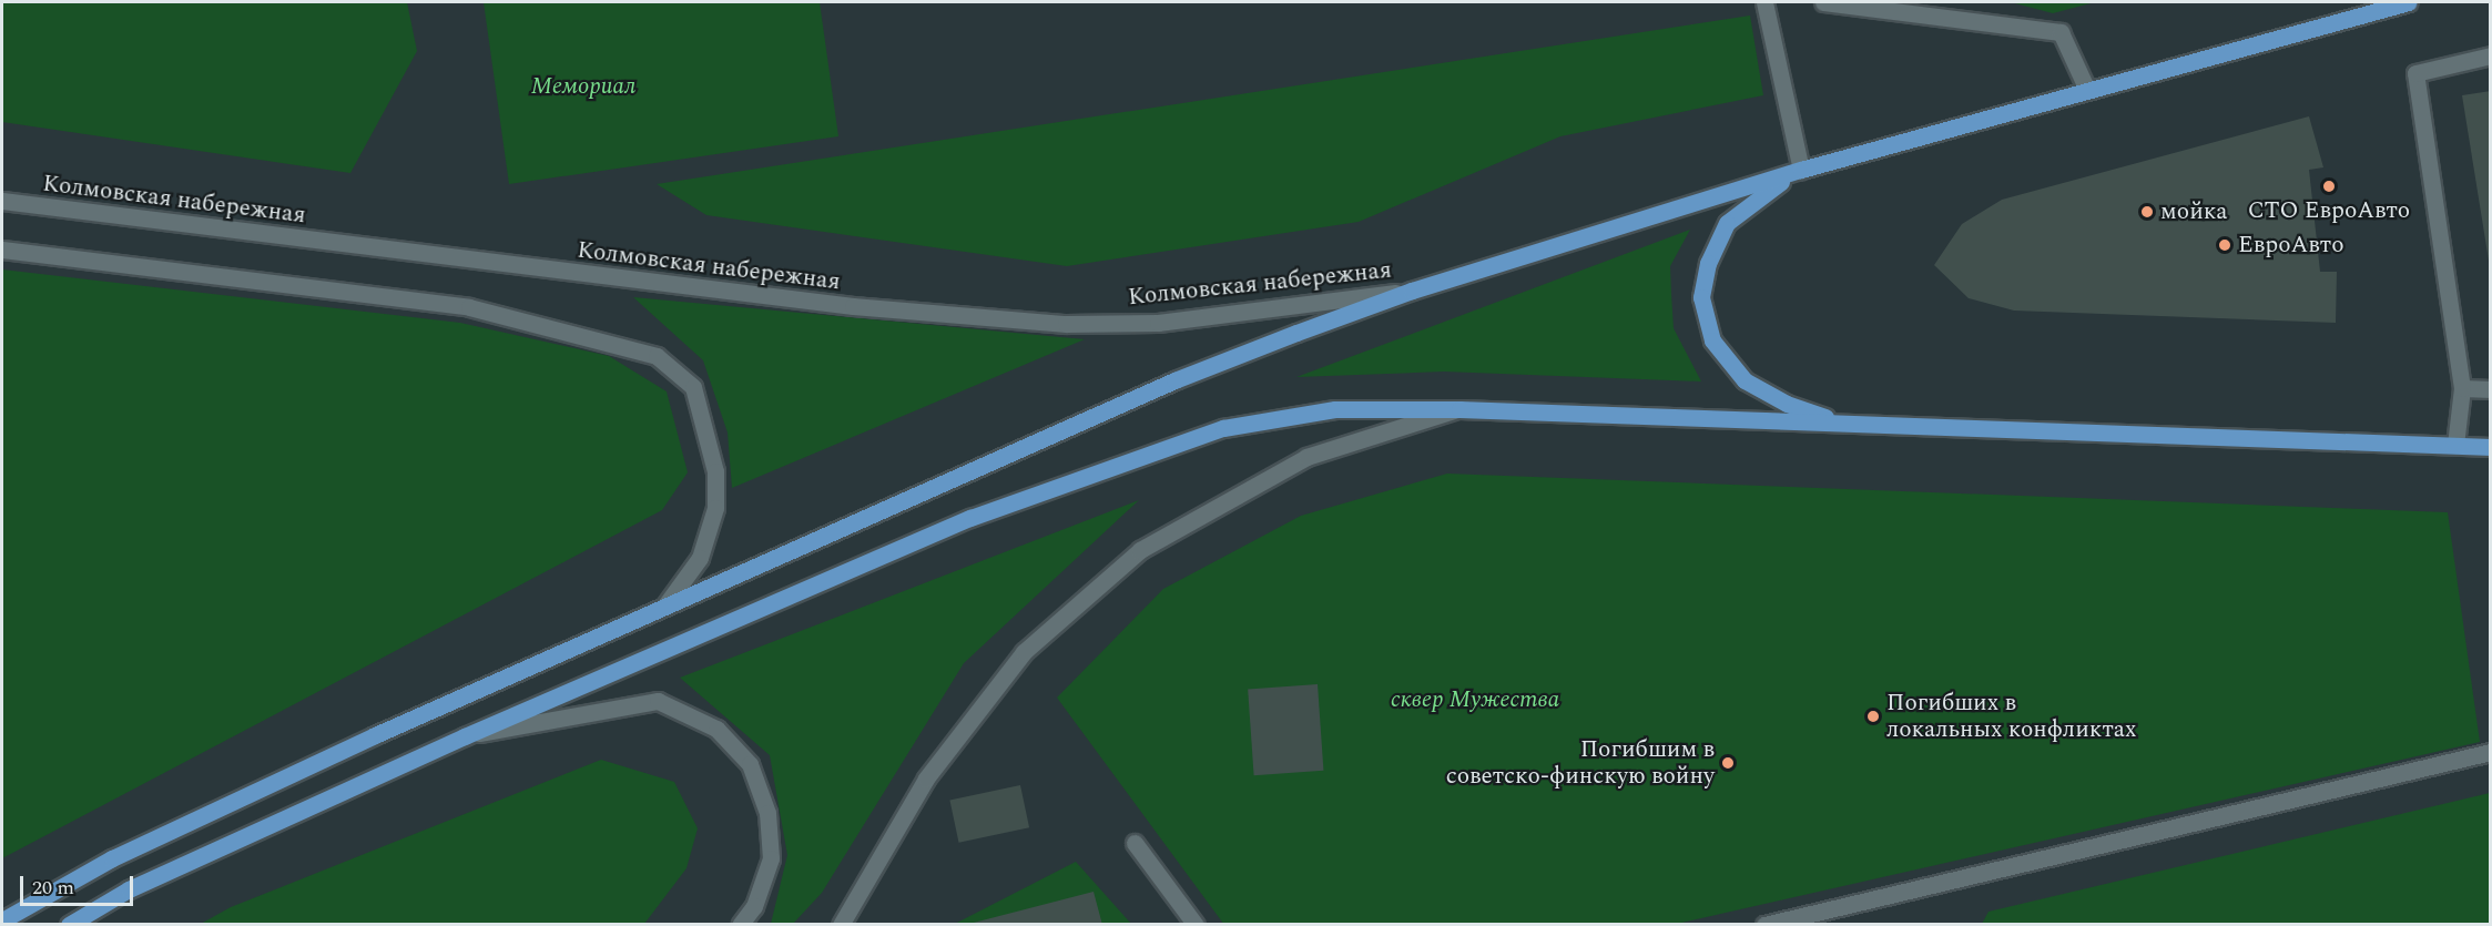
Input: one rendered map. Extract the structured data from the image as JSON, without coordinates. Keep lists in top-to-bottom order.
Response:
{
  "streets": {
    "main road": ["Колмовская набережная"]
  },
  "parks": ["Мемориал", "сквер Мужества"],
  "places": [
    "СТО ЕвроАвто",
    "мойка",
    "ЕвроАвто",
    "Погибших в локальных конфликтах",
    "Погибшим в советско-финскую войну"
  ],
  "scale_bar": "20 m"
}
